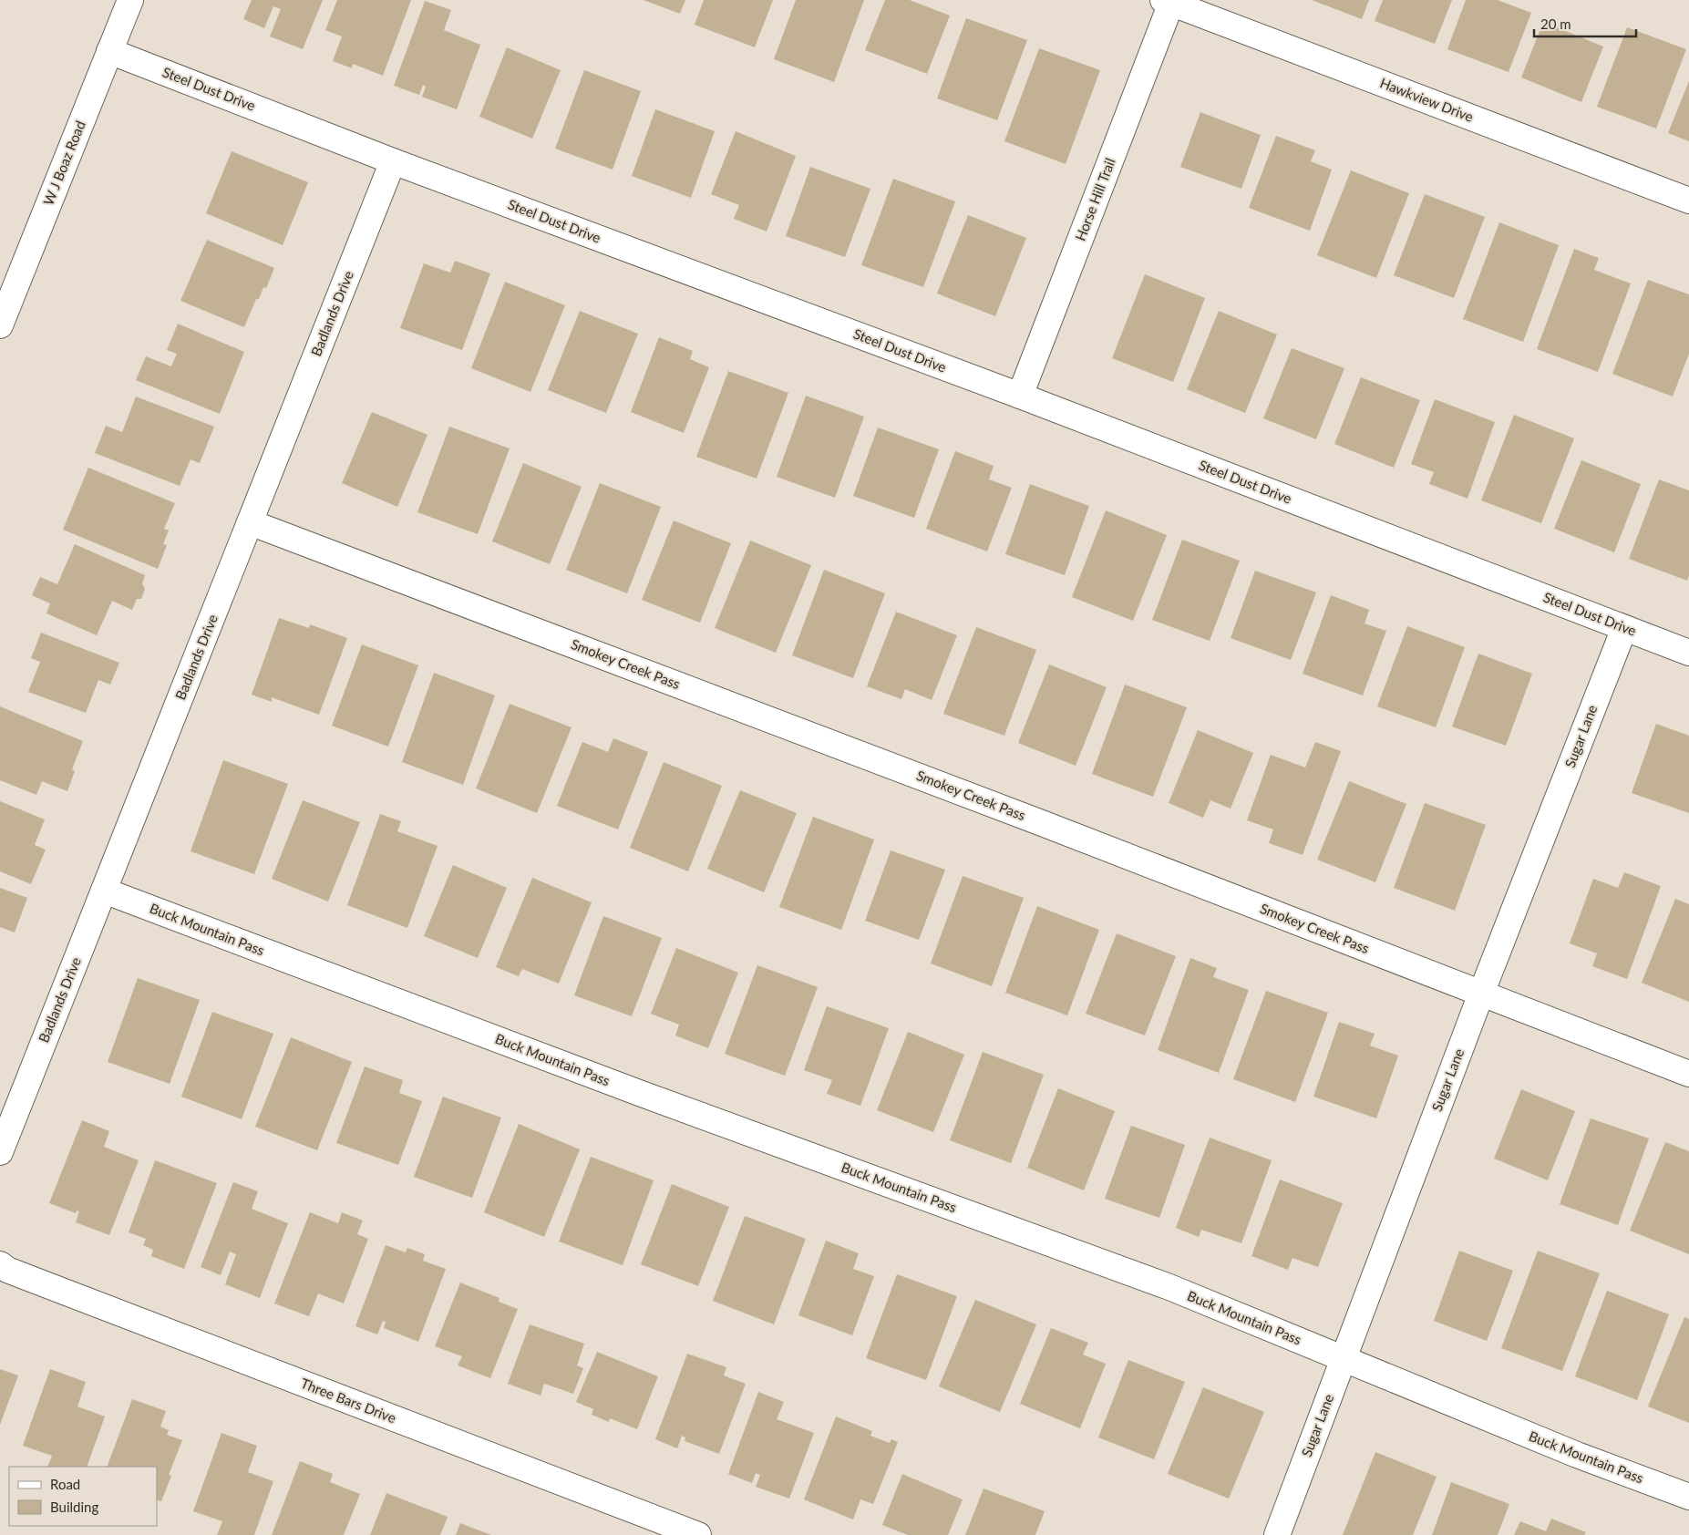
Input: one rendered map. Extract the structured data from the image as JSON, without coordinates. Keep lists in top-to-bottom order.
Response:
{
  "streets": {
    "street": [
      "Steel Dust Drive",
      "Hawkview Drive",
      "W J Boaz Road",
      "Horse Hill Trail",
      "Badlands Drive",
      "Smokey Creek Pass",
      "Sugar Lane",
      "Buck Mountain Pass",
      "Three Bars Drive"
    ]
  },
  "crossings": [
    ["Steel Dust Drive", "W J Boaz Road"],
    ["Steel Dust Drive", "Horse Hill Trail"],
    ["Steel Dust Drive", "Badlands Drive"],
    ["Steel Dust Drive", "Sugar Lane"],
    ["Hawkview Drive", "Horse Hill Trail"],
    ["Badlands Drive", "Smokey Creek Pass"],
    ["Badlands Drive", "Buck Mountain Pass"],
    ["Smokey Creek Pass", "Sugar Lane"],
    ["Sugar Lane", "Buck Mountain Pass"]
  ],
  "legend": ["Road", "Building"],
  "scale_bar": "20 m"
}
